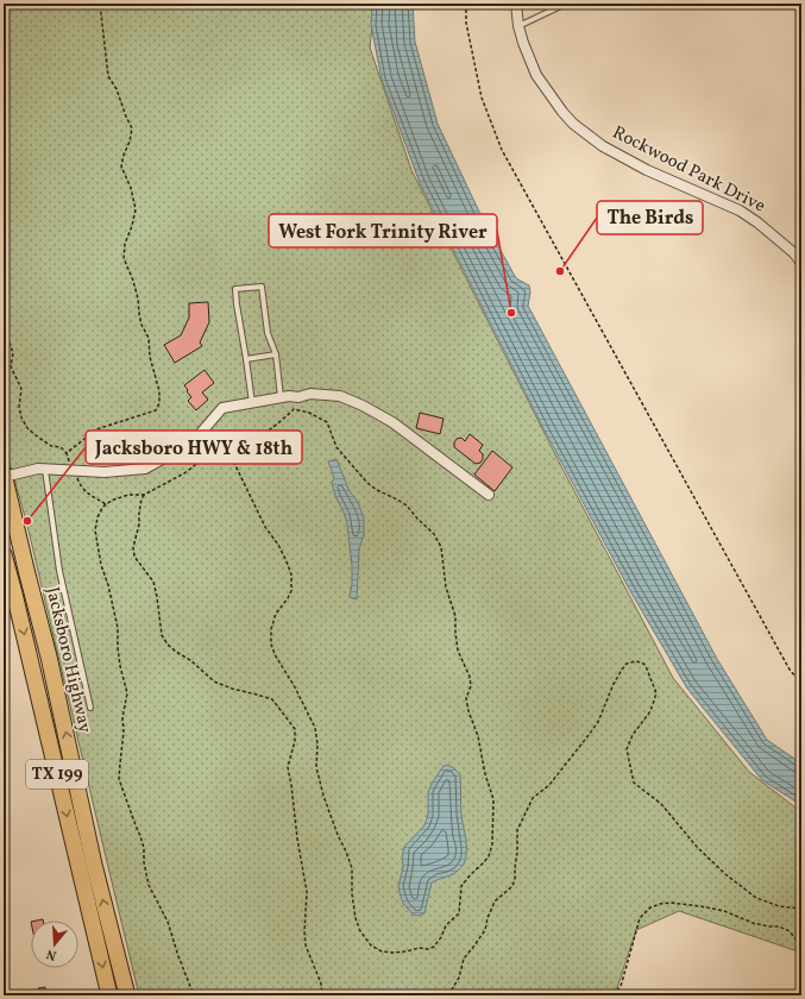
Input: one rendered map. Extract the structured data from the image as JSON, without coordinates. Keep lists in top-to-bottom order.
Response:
{
  "streets": {
    "main road": ["Jacksboro Highway", "TX 199"],
    "street": ["Rockwood Park Drive"]
  },
  "places": ["The Birds", "West Fork Trinity River", "Jacksboro HWY & 18th"],
  "north": "bottom"
}
